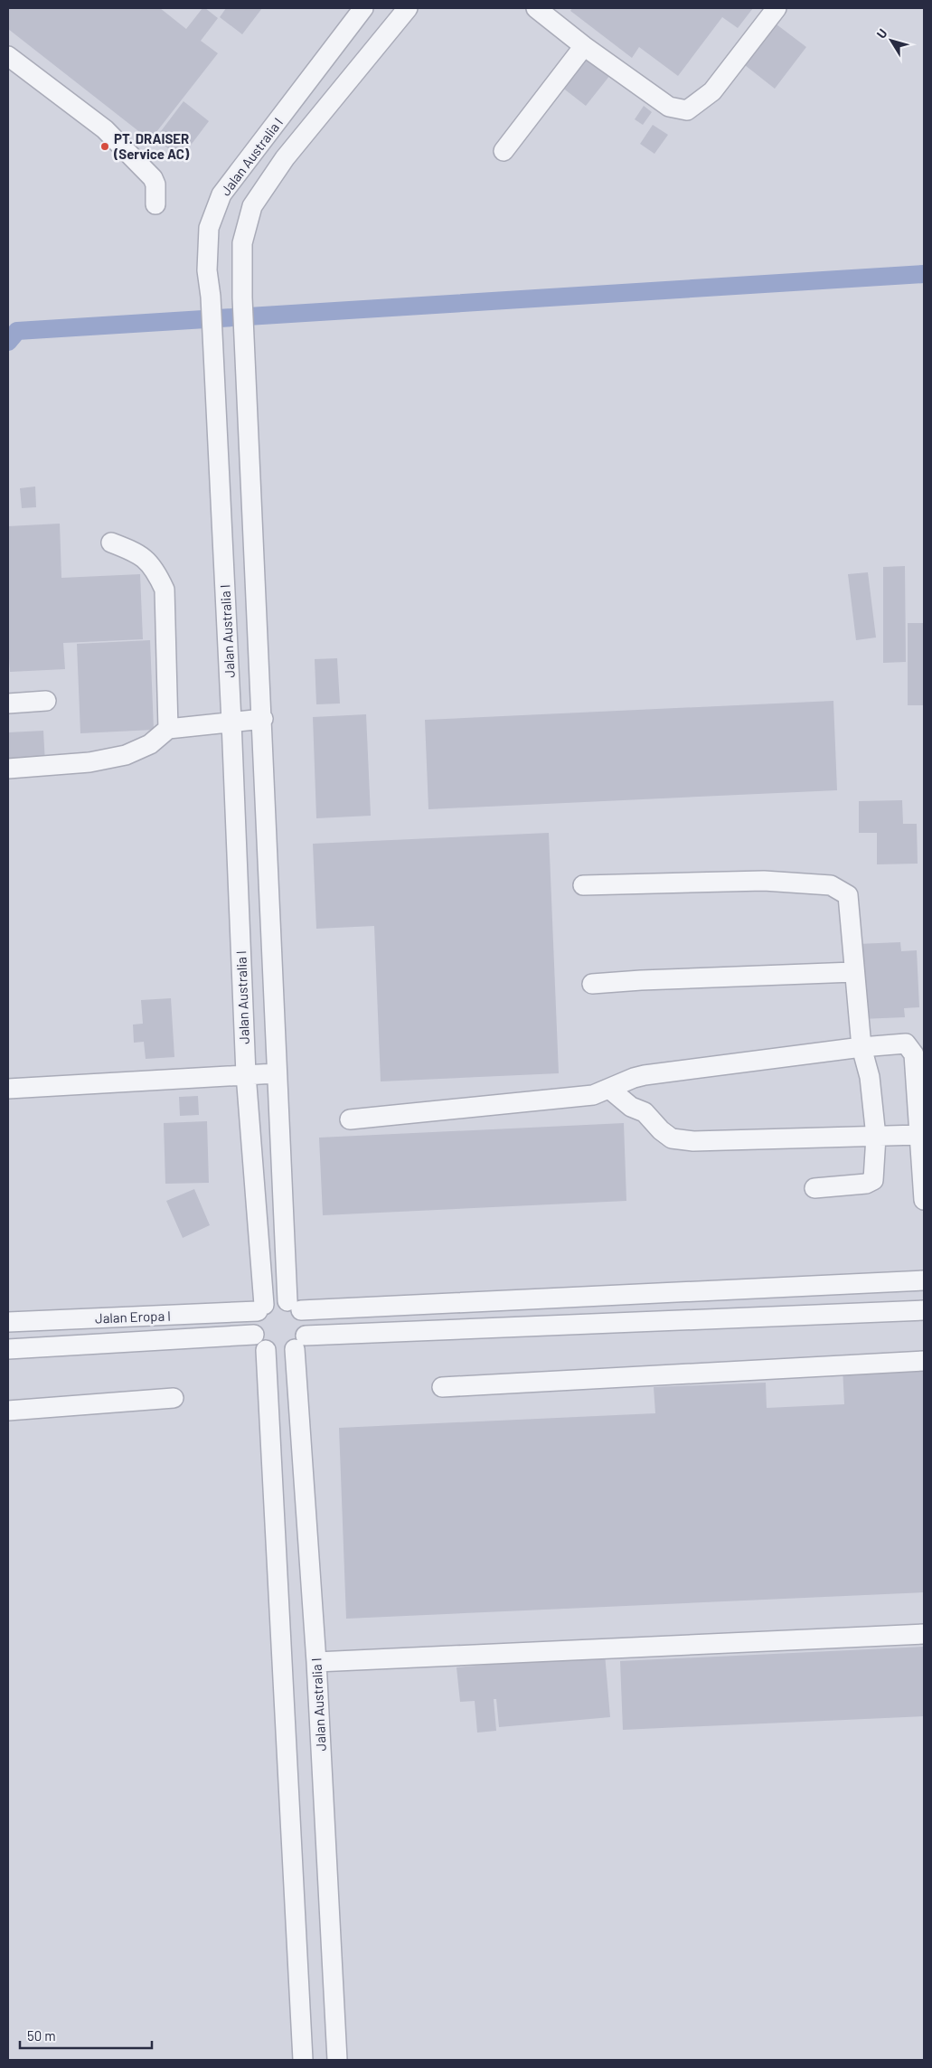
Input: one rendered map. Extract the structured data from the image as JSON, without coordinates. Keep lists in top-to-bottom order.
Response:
{
  "streets": {
    "lane": ["Jalan Australia I", "Jalan Eropa I"]
  },
  "crossings": [
    ["Jalan Australia I", "Jalan Eropa I"]
  ],
  "places": ["PT. DRAISER (Service AC)"],
  "scale_bar": "50 m",
  "north": "top left"
}
